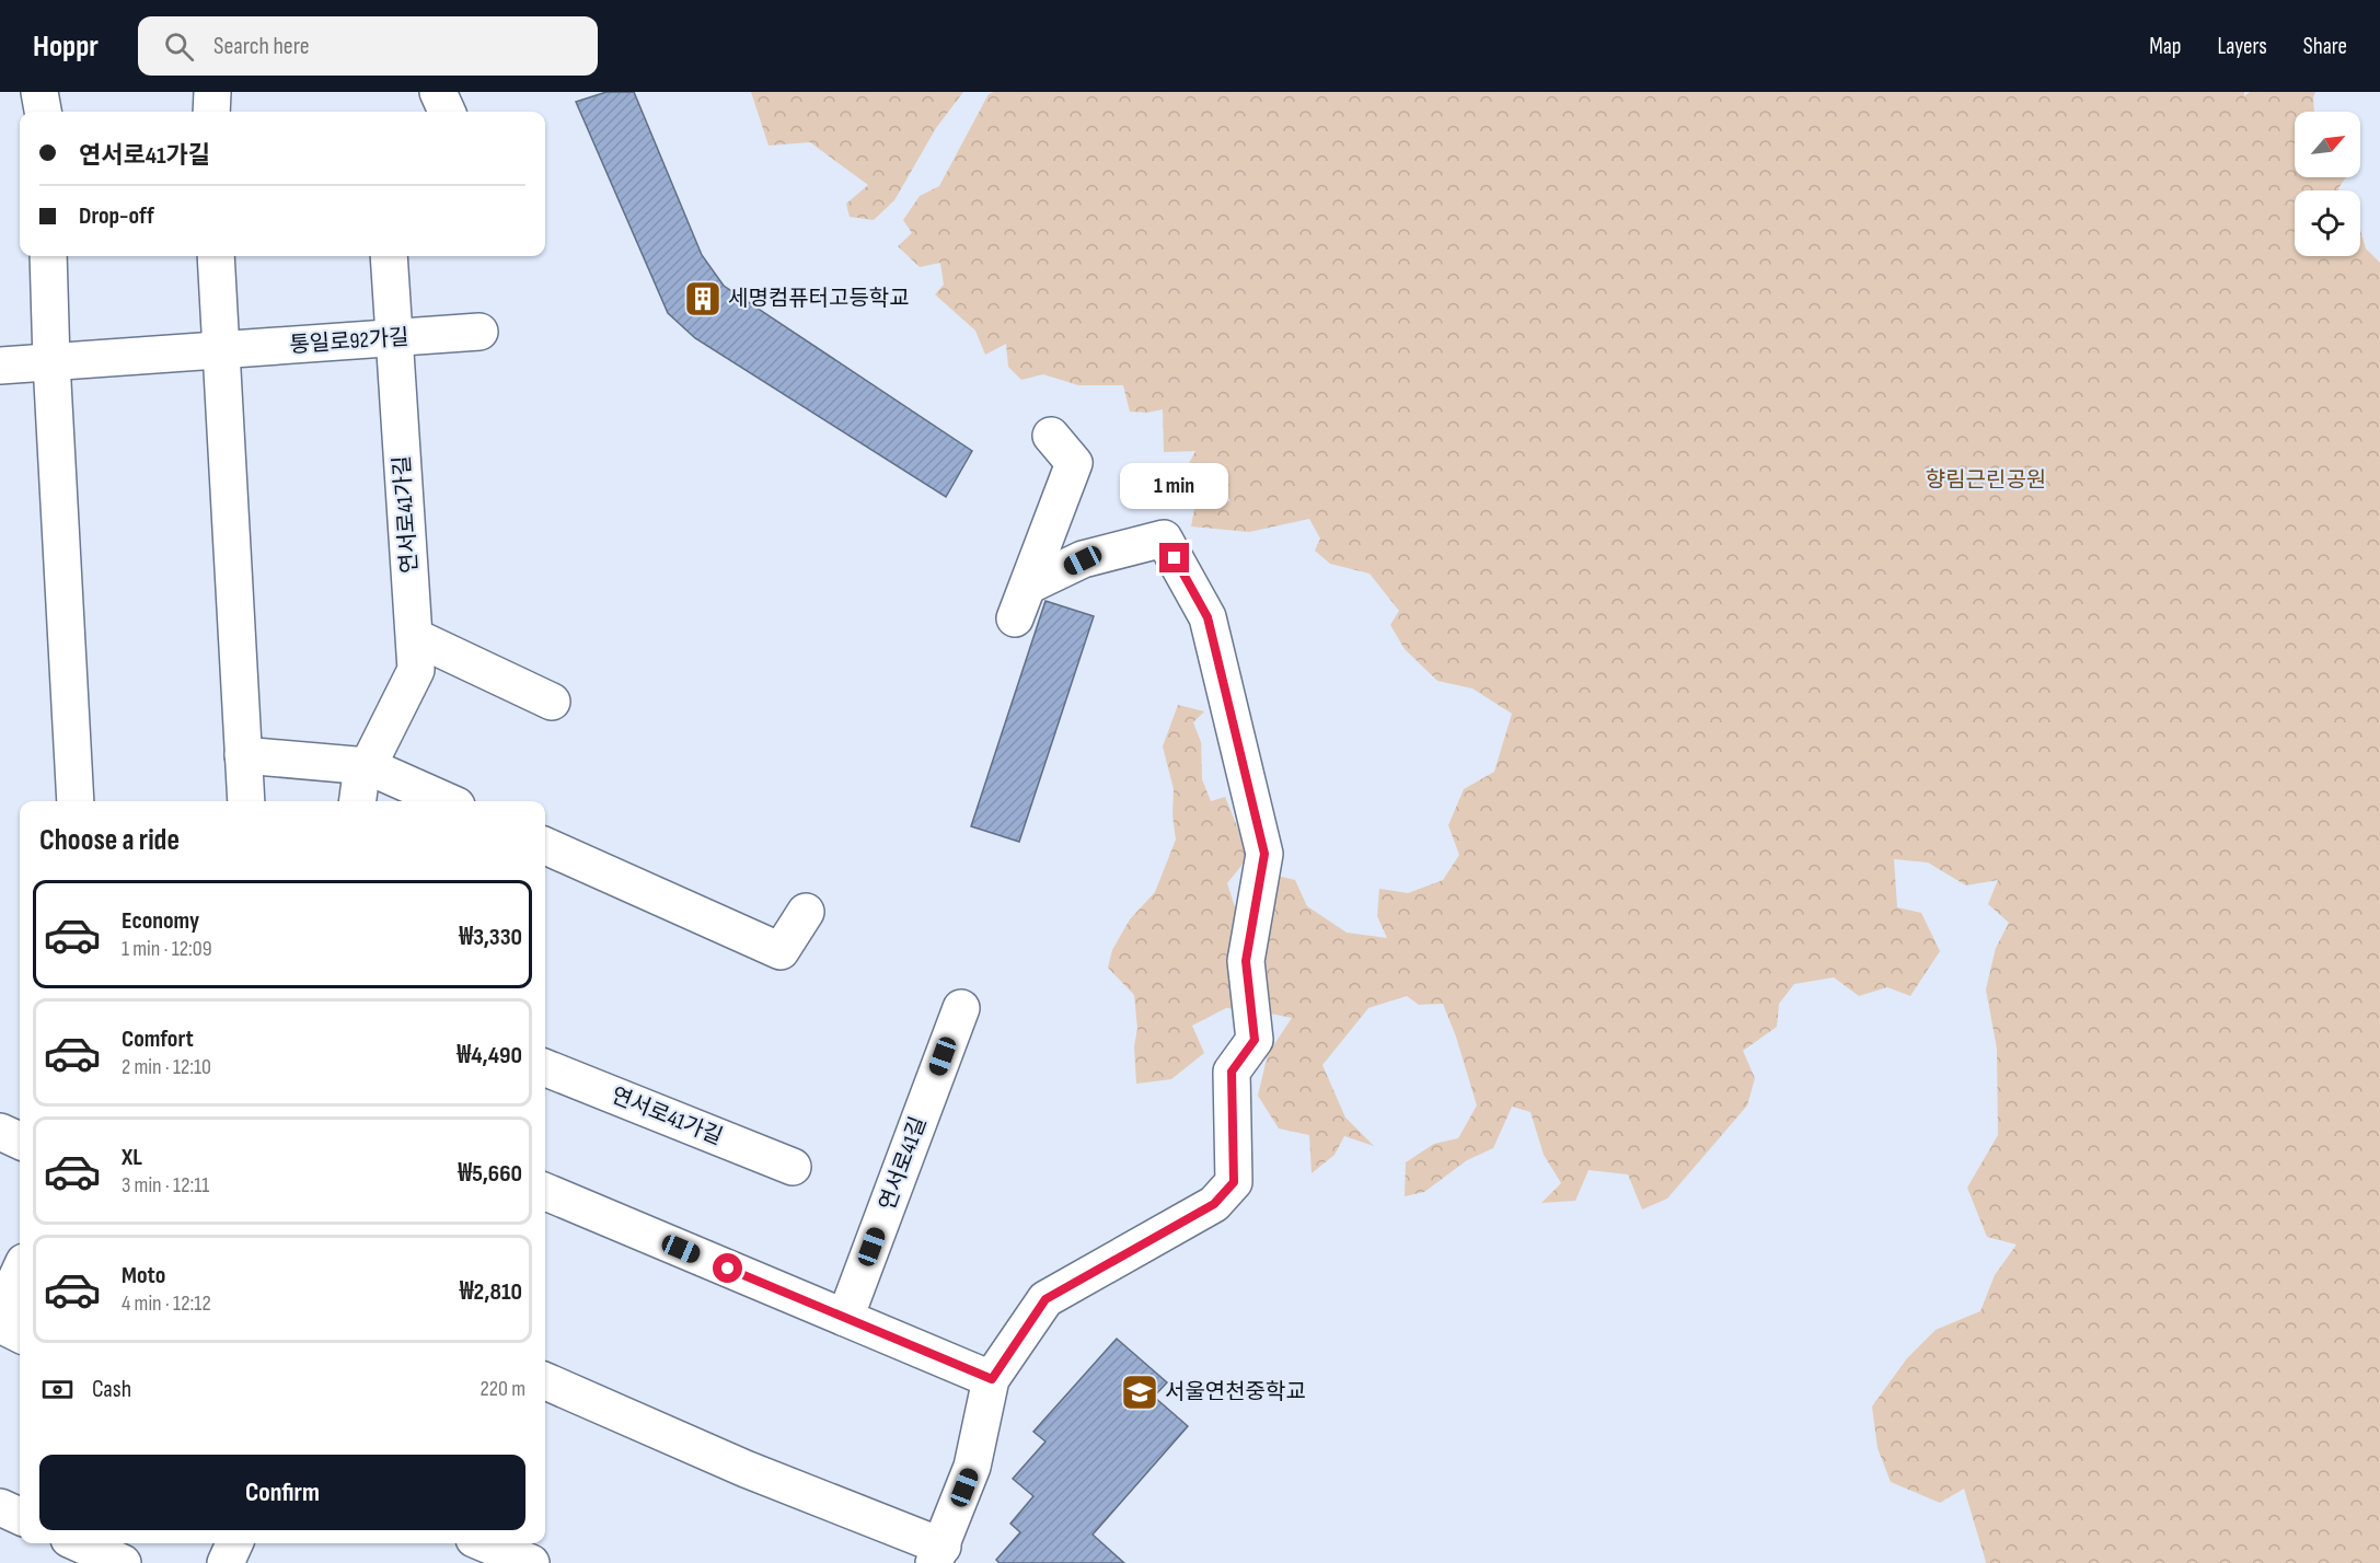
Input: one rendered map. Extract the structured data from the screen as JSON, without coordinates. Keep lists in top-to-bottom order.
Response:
{
  "streets": {
    "street": ["통일로92가길", "연서로41가길", "연서로41길"]
  },
  "crossings": [
    ["통일로92가길", "연서로41가길"]
  ],
  "parks": ["향림근린공원"],
  "places": {
    "building": ["세명컴퓨터고등학교"],
    "school or university": ["서울연천중학교"]
  },
  "north": "top right",
  "page": {
    "header": "Hoppr",
    "search": "Search here",
    "nav": ["Map", "Layers", "Share"],
    "banner": ["연서로41가길", "Drop-off"],
    "bubble": "1 min",
    "heading": "Choose a ride",
    "list": [
      {
        "name": "Economy",
        "note": "1 min · 12:09",
        "value": "₩3,330"
      },
      {
        "name": "Comfort",
        "note": "2 min · 12:10",
        "value": "₩4,490"
      },
      {
        "name": "XL",
        "note": "3 min · 12:11",
        "value": "₩5,660"
      },
      {
        "name": "Moto",
        "note": "4 min · 12:12",
        "value": "₩2,810"
      }
    ],
    "pay": ["Cash", "220 m"],
    "buttons": "Confirm"
  }
}
